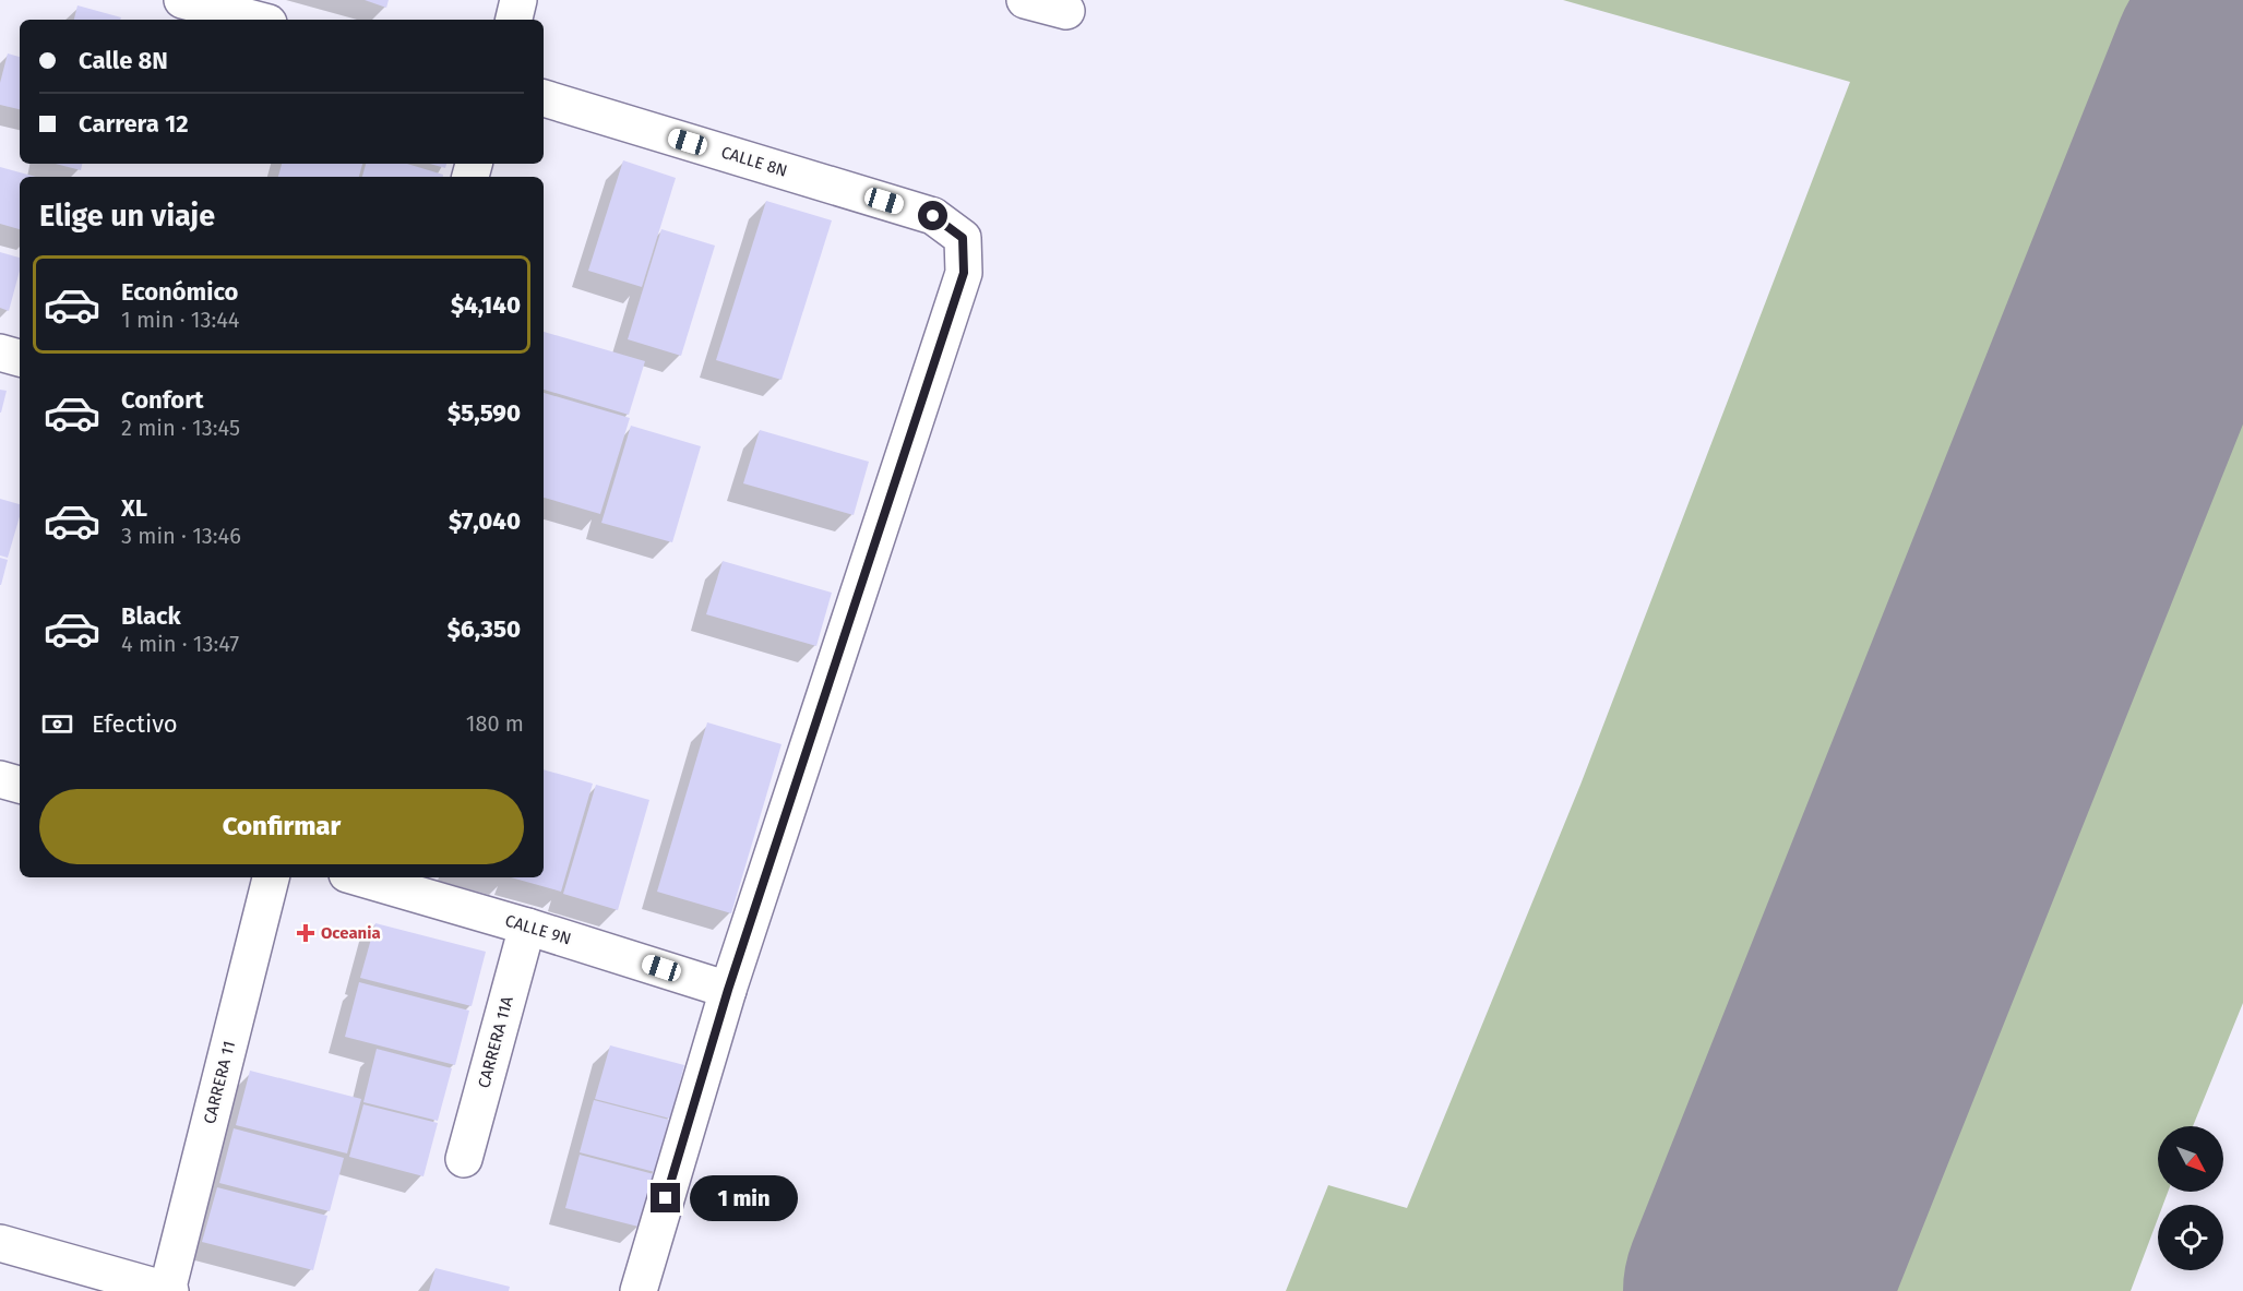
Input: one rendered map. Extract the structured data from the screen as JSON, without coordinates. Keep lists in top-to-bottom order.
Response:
{
  "streets": {
    "street": [
      "CALLE 8N",
      "CALLE 9N",
      "CARRERA 11A",
      "CARRERA 11"
    ]
  },
  "crossings": [
    ["CALLE 8N", "CALLE 9N"],
    ["CALLE 9N", "CARRERA 11A"]
  ],
  "places": {
    "health": ["Oceania"]
  },
  "north": "bottom right",
  "page": {
    "banner": ["Calle 8N", "Carrera 12"],
    "heading": "Elige un viaje",
    "list": [
      {
        "name": "Económico",
        "note": "1 min · 13:44",
        "value": "$4,140"
      },
      {
        "name": "Confort",
        "note": "2 min · 13:45",
        "value": "$5,590"
      },
      {
        "name": "XL",
        "note": "3 min · 13:46",
        "value": "$7,040"
      },
      {
        "name": "Black",
        "note": "4 min · 13:47",
        "value": "$6,350"
      }
    ],
    "pay": ["Efectivo", "180 m"],
    "buttons": "Confirmar",
    "bubble": "1 min"
  }
}
